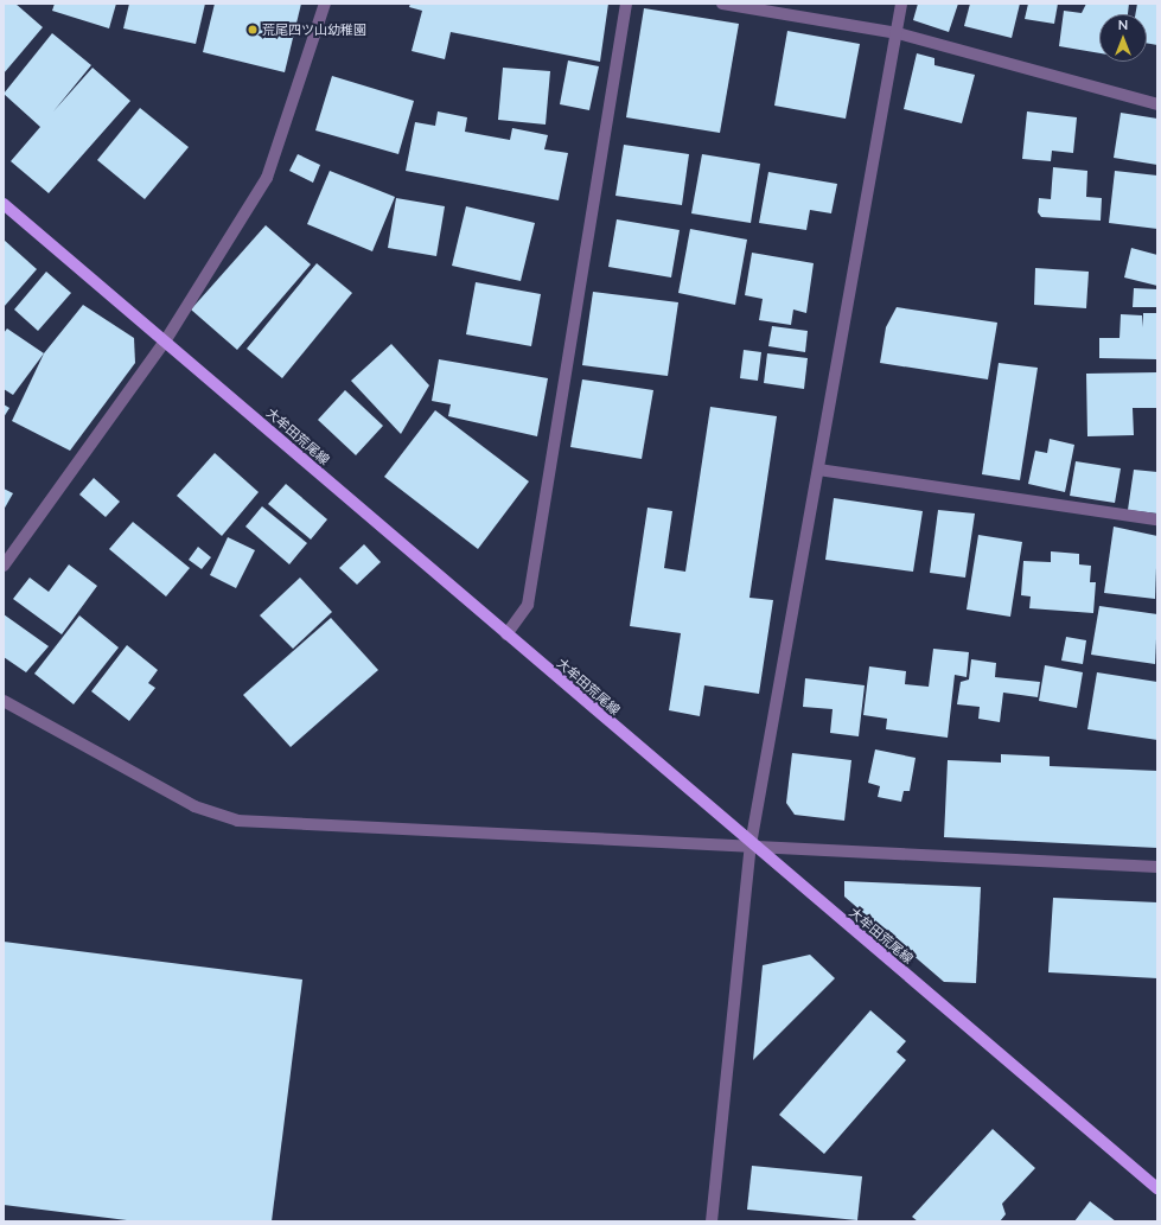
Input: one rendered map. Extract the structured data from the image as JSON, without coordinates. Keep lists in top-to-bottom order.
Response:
{
  "streets": {
    "main road": ["大牟田荒尾線"]
  },
  "places": ["荒尾四ツ山幼稚園"],
  "north": "top"
}
